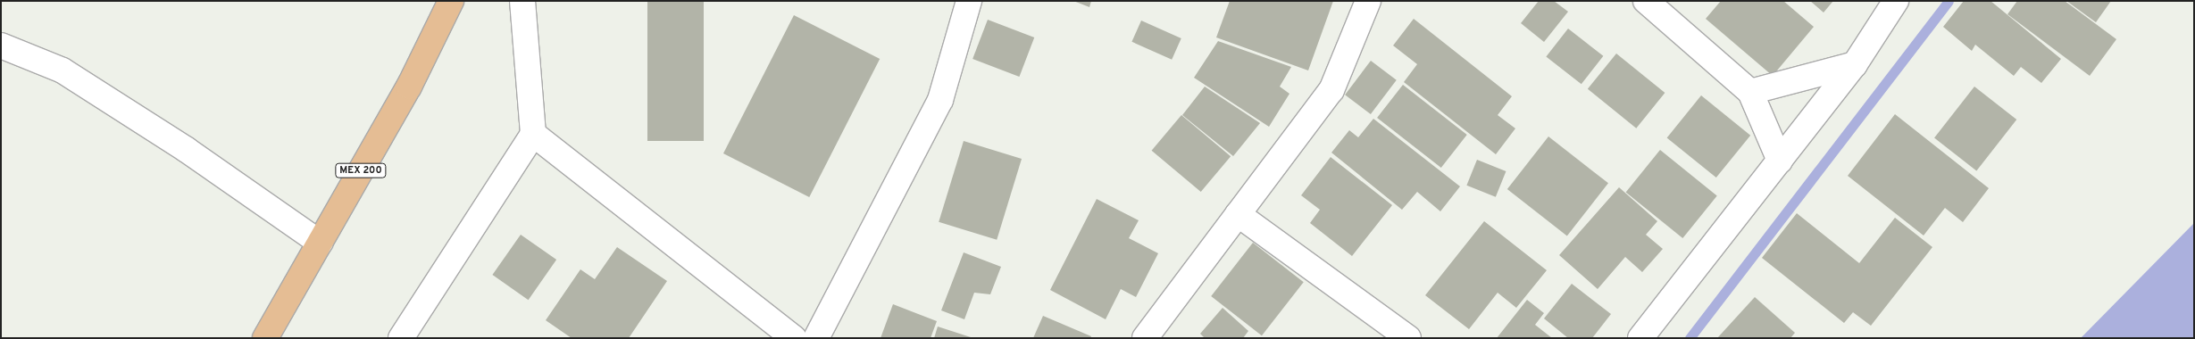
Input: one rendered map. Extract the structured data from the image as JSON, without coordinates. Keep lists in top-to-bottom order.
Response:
{
  "streets": {
    "highway": ["MEX 200"]
  }
}
